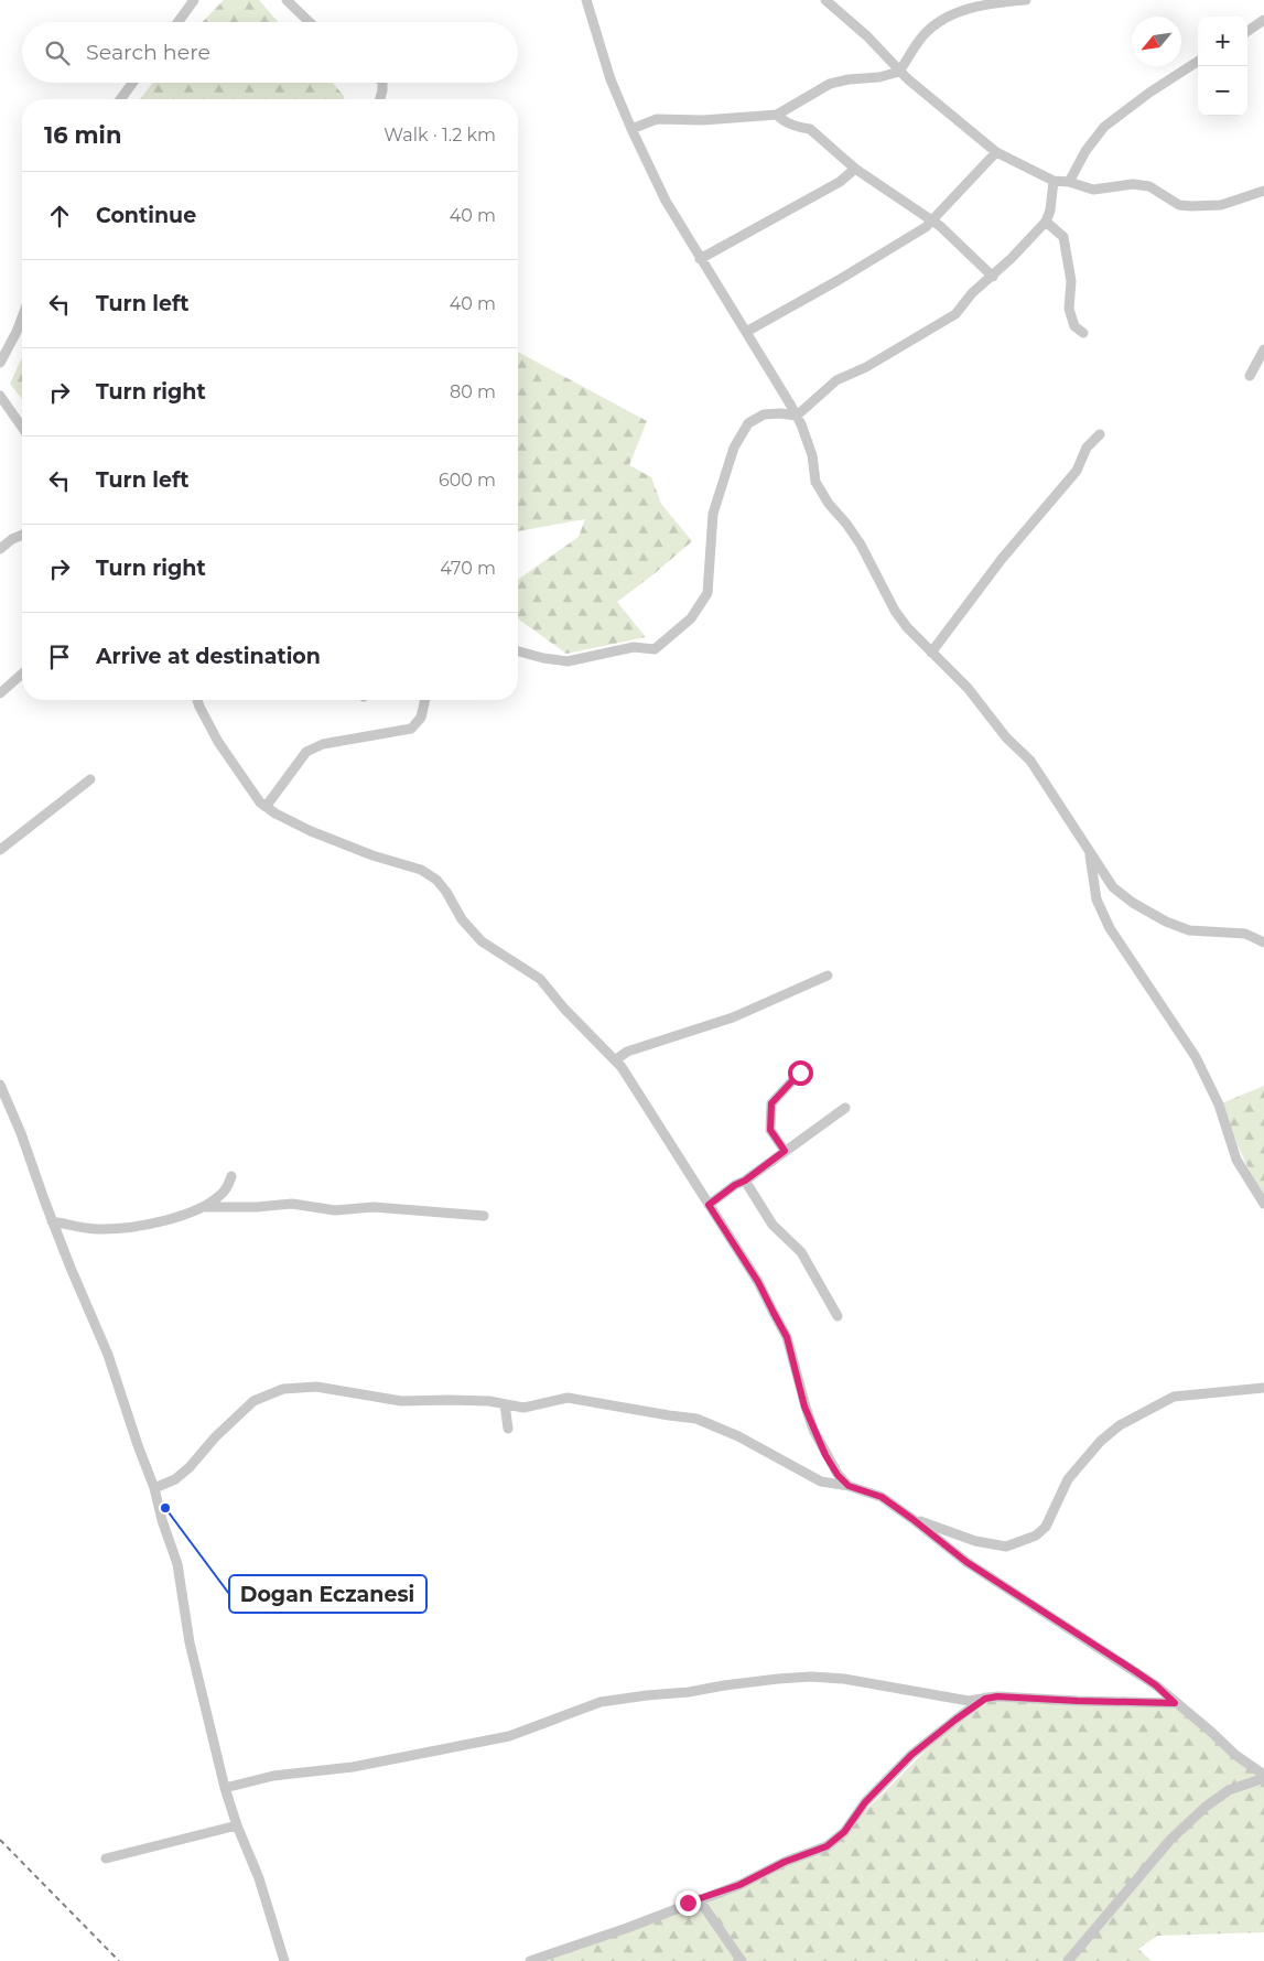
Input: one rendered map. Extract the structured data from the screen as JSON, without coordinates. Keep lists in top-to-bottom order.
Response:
{
  "places": ["Dogan Eczanesi"],
  "north": "bottom left",
  "page": {
    "map_buttons": ["+", "−"],
    "search": "Search here",
    "heading": ["16 min", "Walk · 1.2 km"],
    "list": [
      ["Continue", "40 m"],
      ["Turn left", "40 m"],
      ["Turn right", "80 m"],
      ["Turn left", "600 m"],
      ["Turn right", "470 m"],
      "Arrive at destination"
    ]
  }
}
